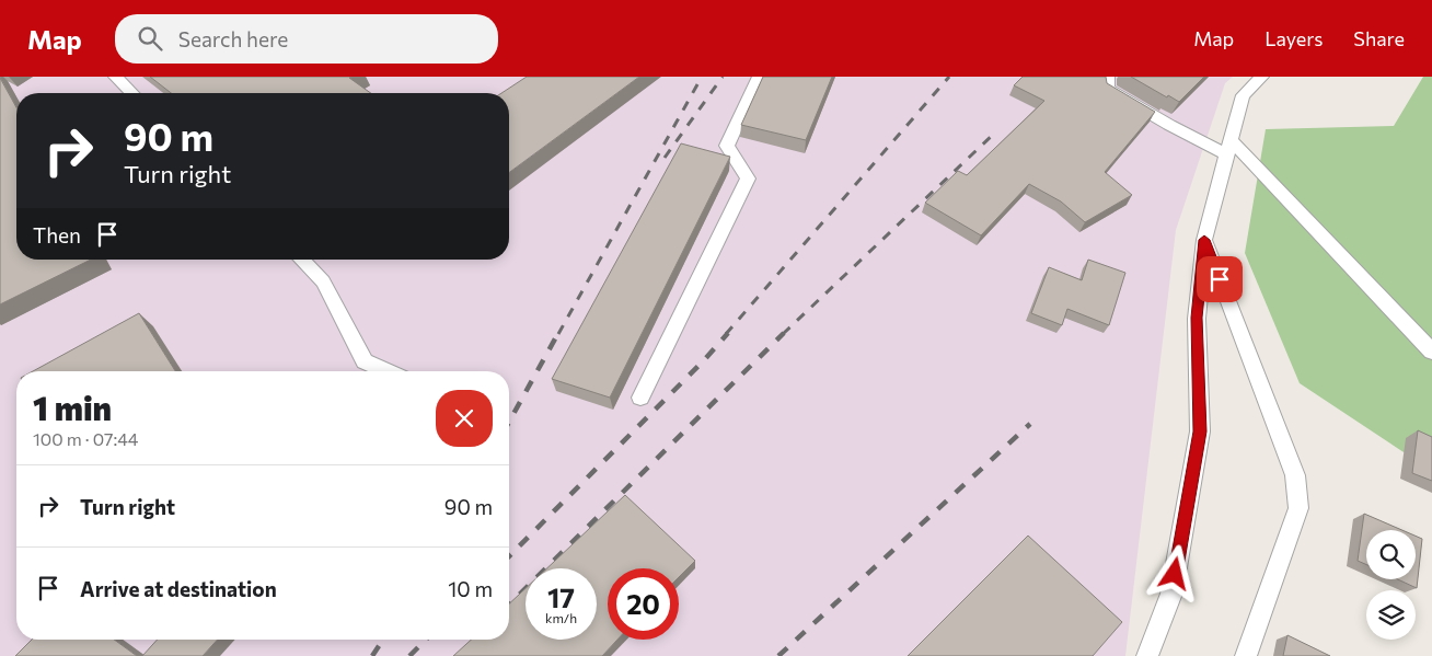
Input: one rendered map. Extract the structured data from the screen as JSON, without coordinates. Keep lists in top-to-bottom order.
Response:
{
  "page": {
    "header": "Map",
    "search": "Search here",
    "nav": ["Map", "Layers", "Share"],
    "turn": ["90 m", "Turn right"],
    "then": "Then",
    "heading": ["1 min", "100 m · 07:44"],
    "list": [
      {
        "name": "Turn right",
        "value": "90 m"
      },
      {
        "name": "Arrive at destination",
        "value": "10 m"
      }
    ],
    "speed": "17 km/h",
    "limit": "20"
  }
}
